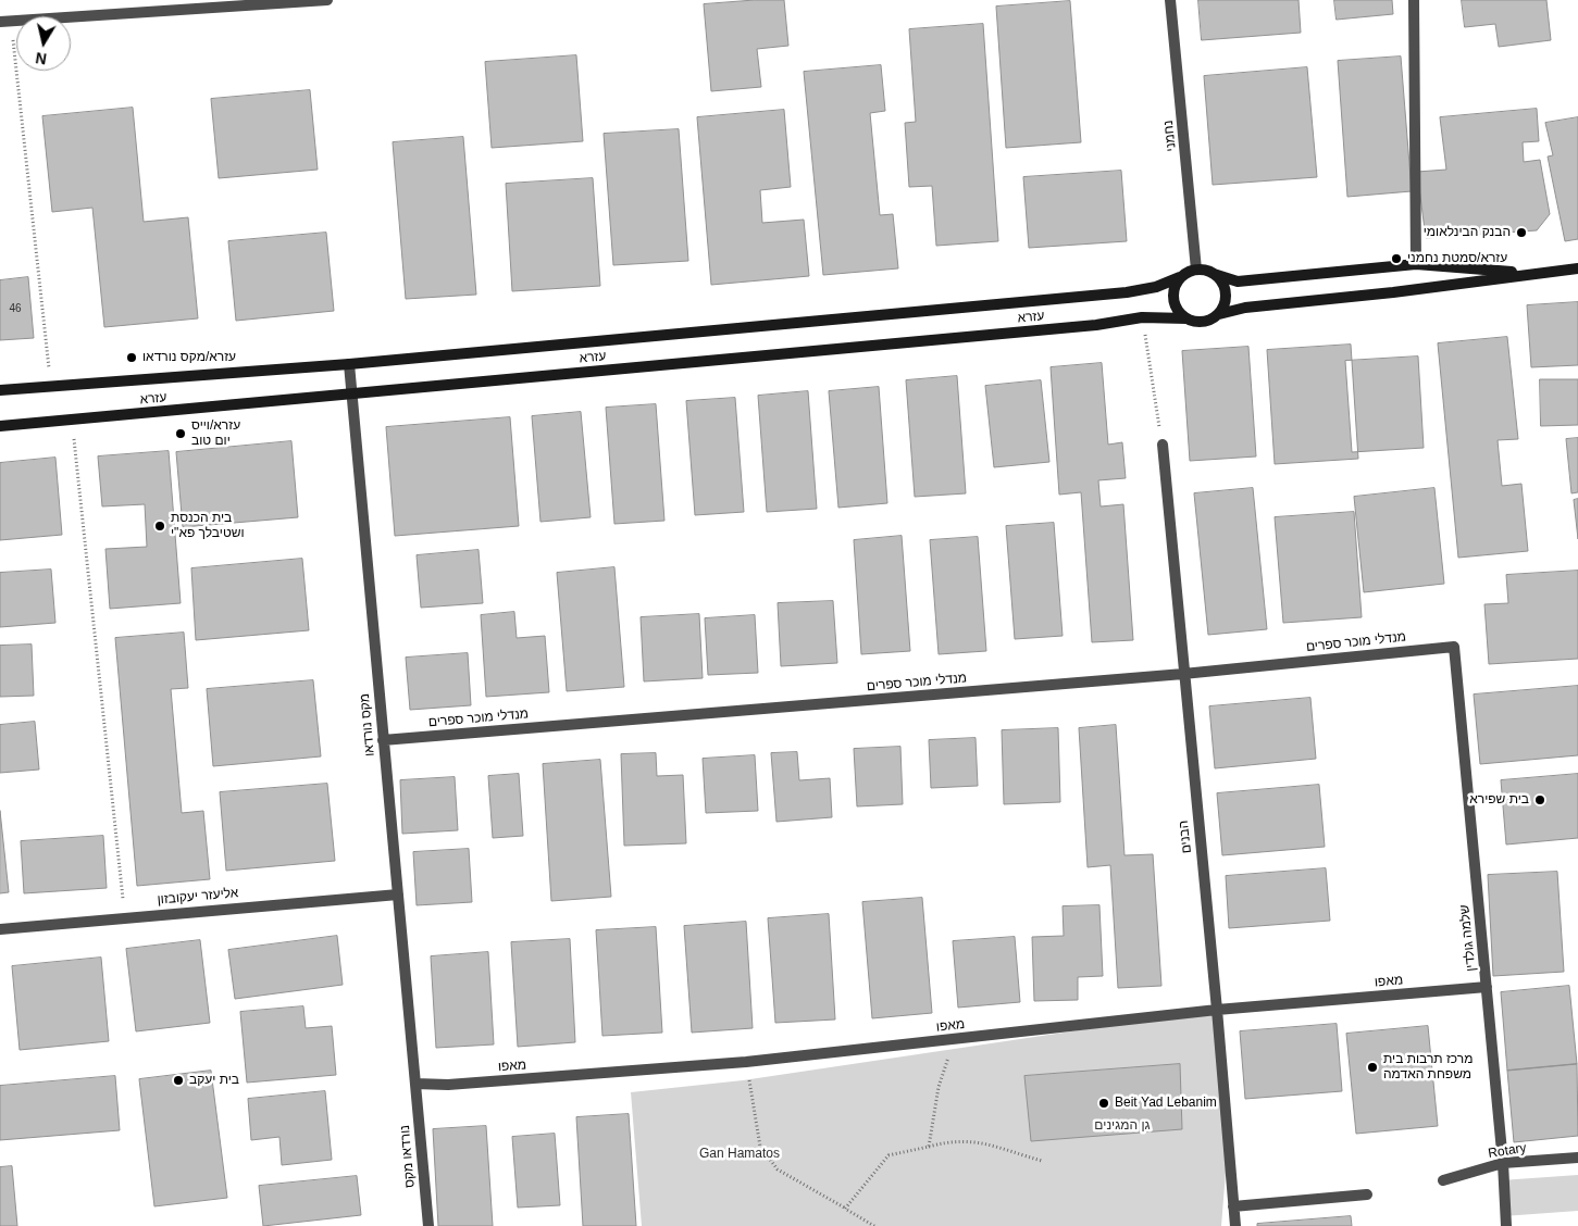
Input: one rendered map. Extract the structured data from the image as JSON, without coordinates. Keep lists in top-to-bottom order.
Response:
{
  "streets": {
    "street": [
      "נחמני",
      "עזרא",
      "מנדלי מוכר ספרים",
      "מקס נורדאו",
      "הבנים",
      "אליעזר יעקובזון",
      "שלמה גולדין",
      "מאפו",
      "Rotary",
      "נורדאו מקס"
    ]
  },
  "crossings": [
    ["נחמני", "עזרא"],
    ["עזרא", "מקס נורדאו"],
    ["מנדלי מוכר ספרים", "מקס נורדאו"],
    ["מנדלי מוכר ספרים", "הבנים"],
    ["מנדלי מוכר ספרים", "שלמה גולדין"],
    ["מקס נורדאו", "אליעזר יעקובזון"],
    ["מקס נורדאו", "מאפו"],
    ["מקס נורדאו", "נורדאו מקס"],
    ["הבנים", "מאפו"],
    ["שלמה גולדין", "מאפו"],
    ["שלמה גולדין", "Rotary"],
    ["מאפו", "נורדאו מקס"]
  ],
  "parks": ["גן המגינים", "Gan Hamatos"],
  "places": [
    "הבנק הבינלאומי",
    "עזרא/סמטת נחמני",
    "עזרא/מקס נורדאו",
    "עזרא/וייס יום טוב",
    "בית הכנסת ושטיבלך פא\"י",
    "בית שפירא",
    "מרכז תרבות בית משפחת האדמה",
    "בית יעקב",
    "Beit Yad Lebanim"
  ],
  "house_numbers": ["46"],
  "north": "bottom"
}
